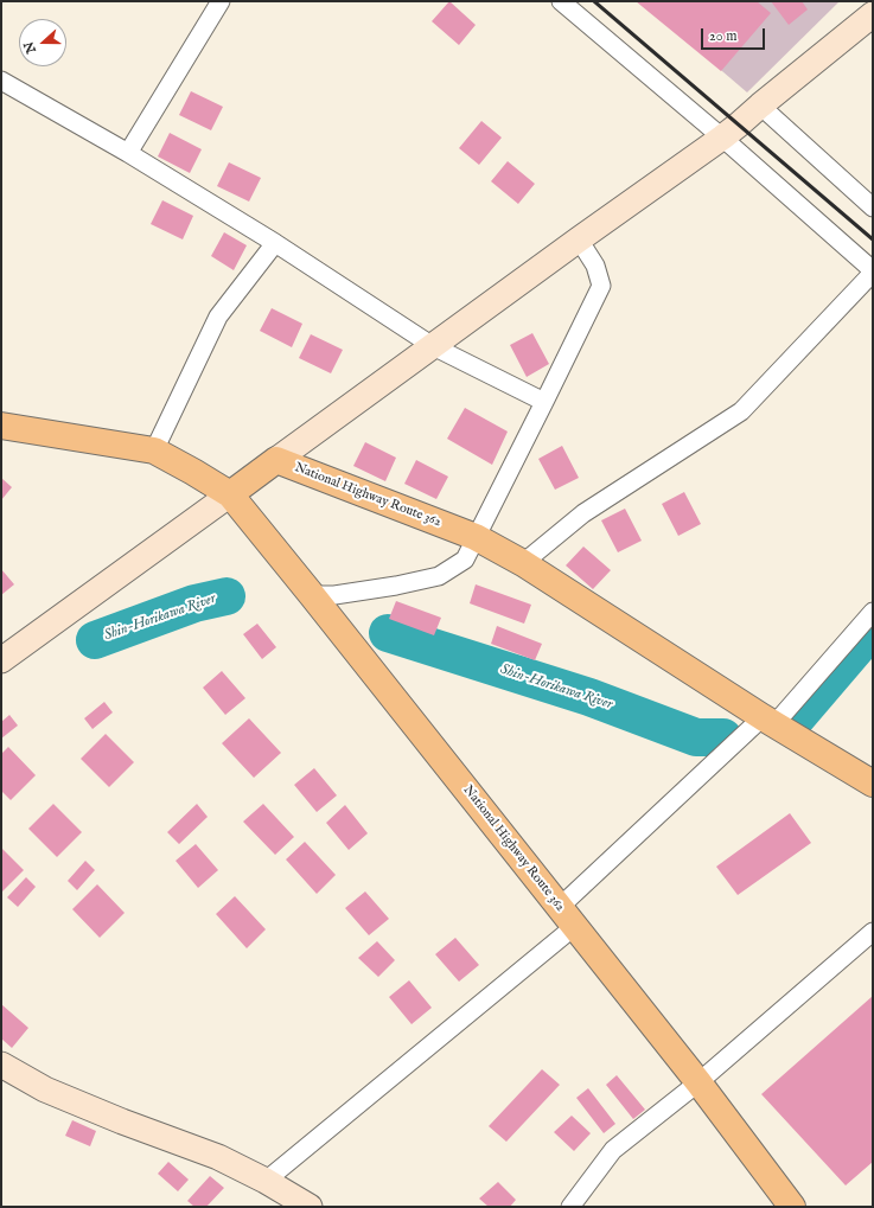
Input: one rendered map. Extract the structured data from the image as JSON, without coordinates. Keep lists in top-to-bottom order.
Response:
{
  "streets": {
    "highway": ["National Highway Route 362"]
  },
  "water": ["Shin-Horikawa River"],
  "scale_bar": "20 m",
  "north": "left"
}
